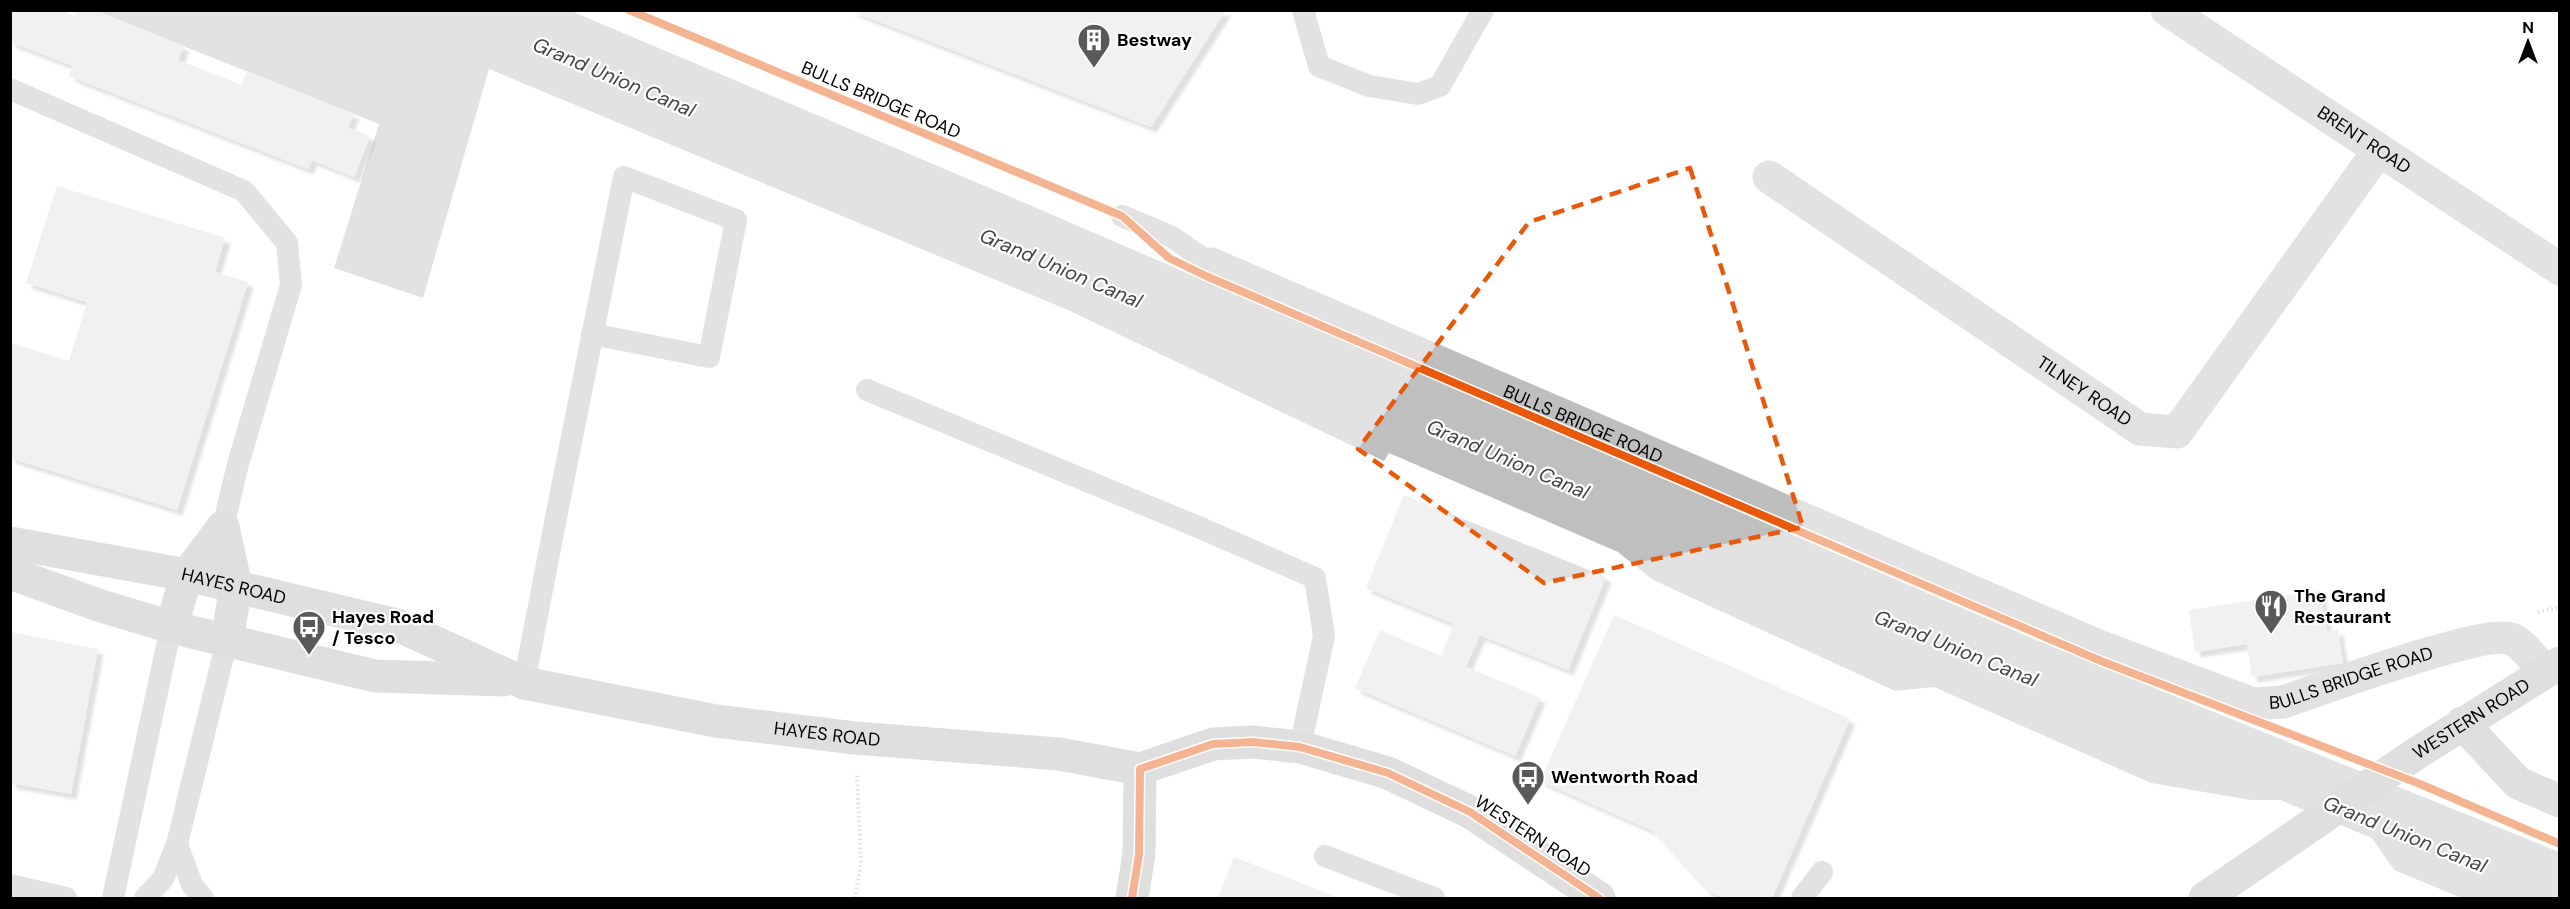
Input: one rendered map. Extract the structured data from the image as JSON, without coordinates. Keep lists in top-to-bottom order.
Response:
{
  "streets": {
    "street": [
      "BULLS BRIDGE ROAD",
      "BRENT ROAD",
      "TILNEY ROAD",
      "HAYES ROAD",
      "WESTERN ROAD"
    ]
  },
  "crossings": [
    ["BULLS BRIDGE ROAD", "WESTERN ROAD"],
    ["BRENT ROAD", "TILNEY ROAD"],
    ["HAYES ROAD", "WESTERN ROAD"]
  ],
  "water": ["Grand Union Canal"],
  "places": {
    "building": ["Bestway"],
    "restaurant": ["The Grand Restaurant"],
    "bus stop": ["Hayes Road / Tesco", "Wentworth Road"]
  },
  "north": "top"
}
